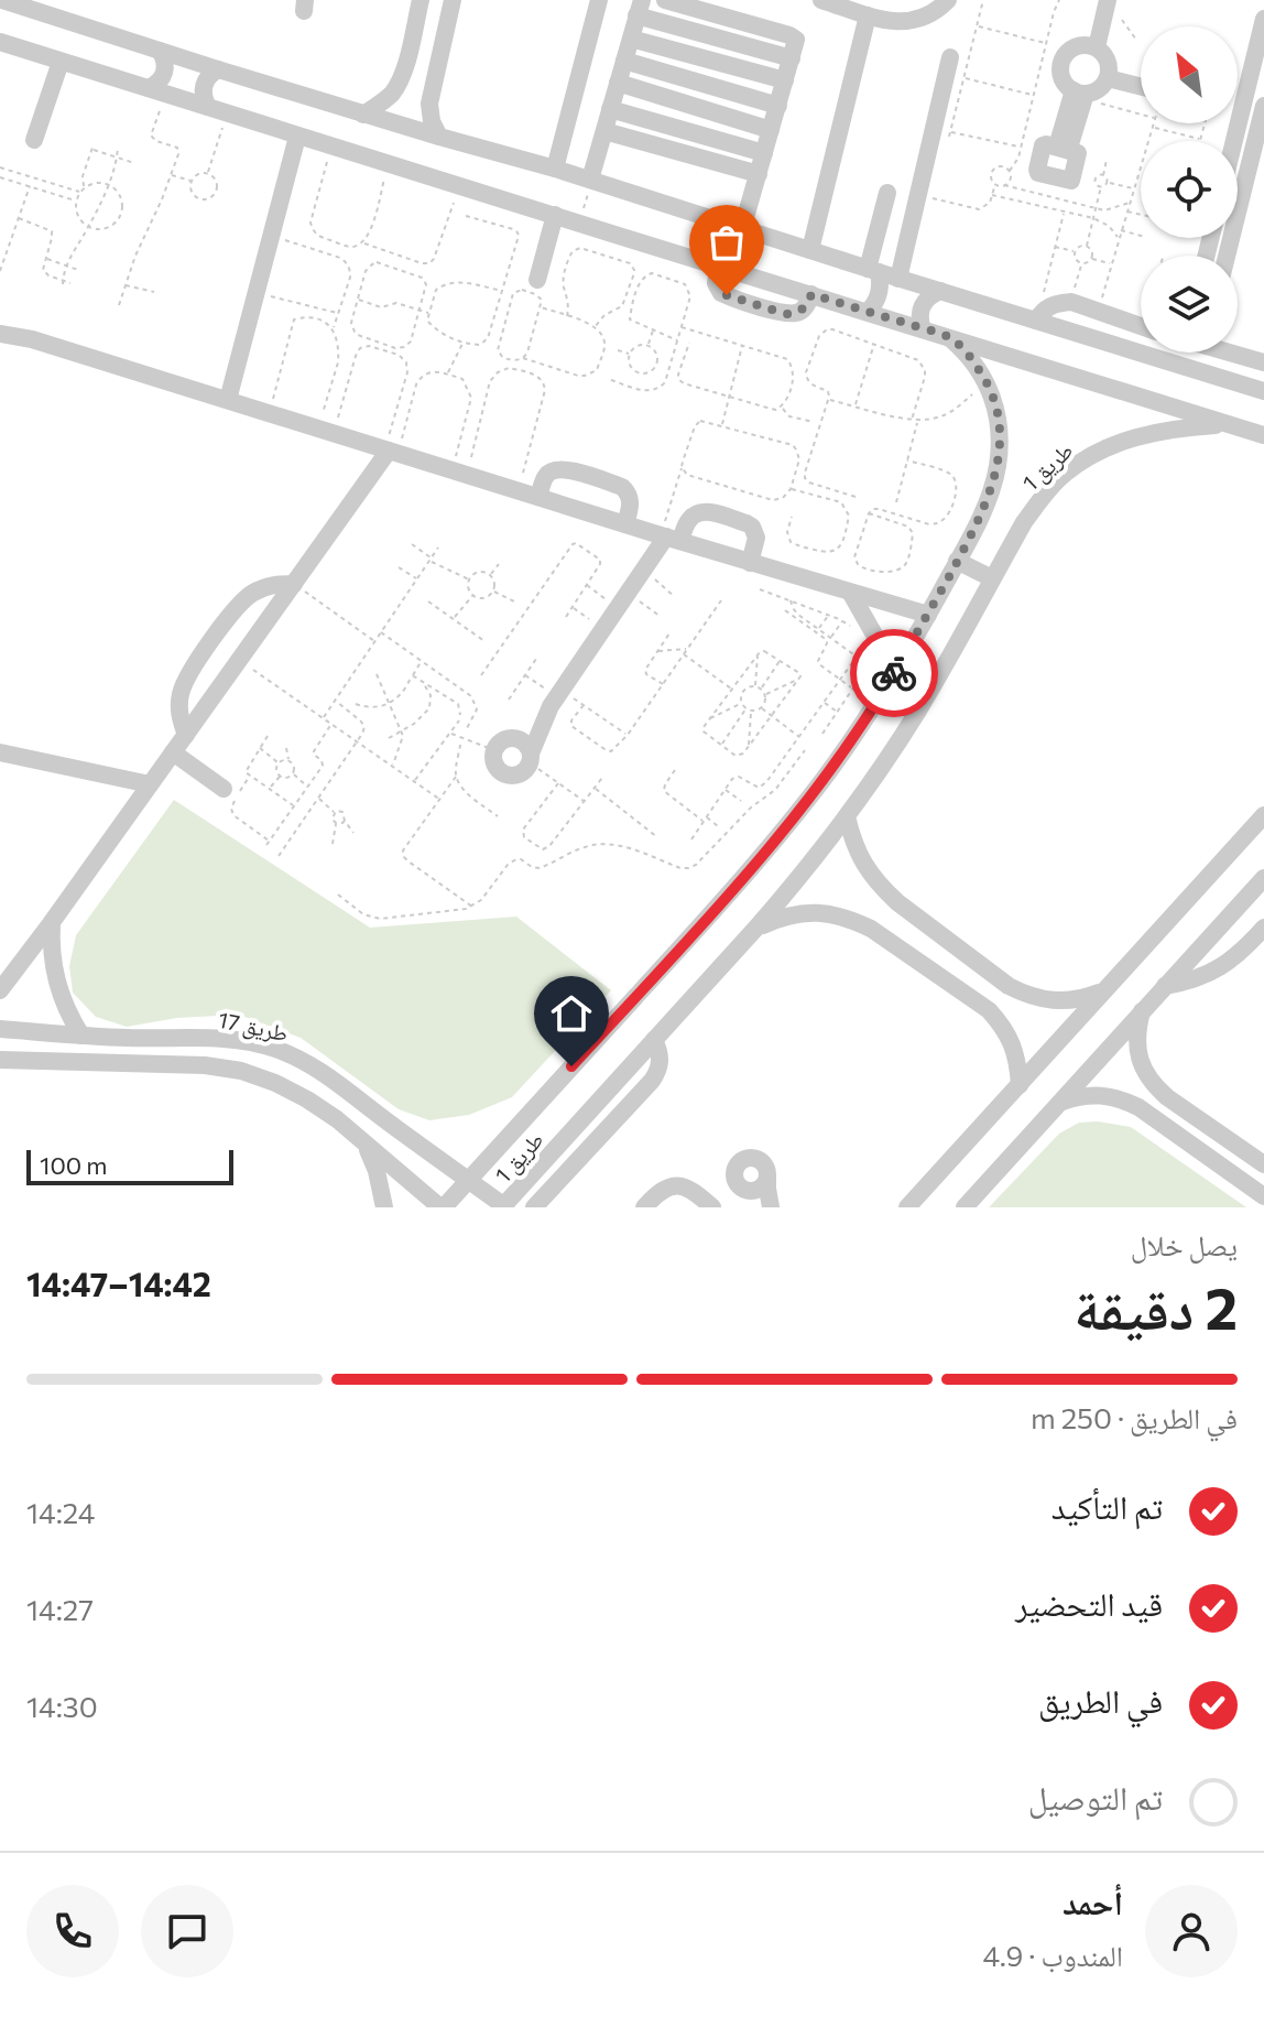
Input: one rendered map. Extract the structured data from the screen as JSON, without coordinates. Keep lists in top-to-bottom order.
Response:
{
  "streets": {
    "street": ["طريق 1", "طريق 17"]
  },
  "crossings": [
    ["طريق 1", "طريق 17"]
  ],
  "scale_bar": "100 m",
  "north": "top left",
  "page": {
    "scale": "100 m",
    "heading": ["2 دقيقة", "يصل خلال", "14:42–14:47"],
    "panel": ["أحمد", "المندوب · 4.9"],
    "bar": "في الطريق · 250 m",
    "list": [
      ["تم التأكيد", "14:24"],
      ["قيد التحضير", "14:27"],
      ["في الطريق", "14:30"],
      "تم التوصيل"
    ]
  }
}
